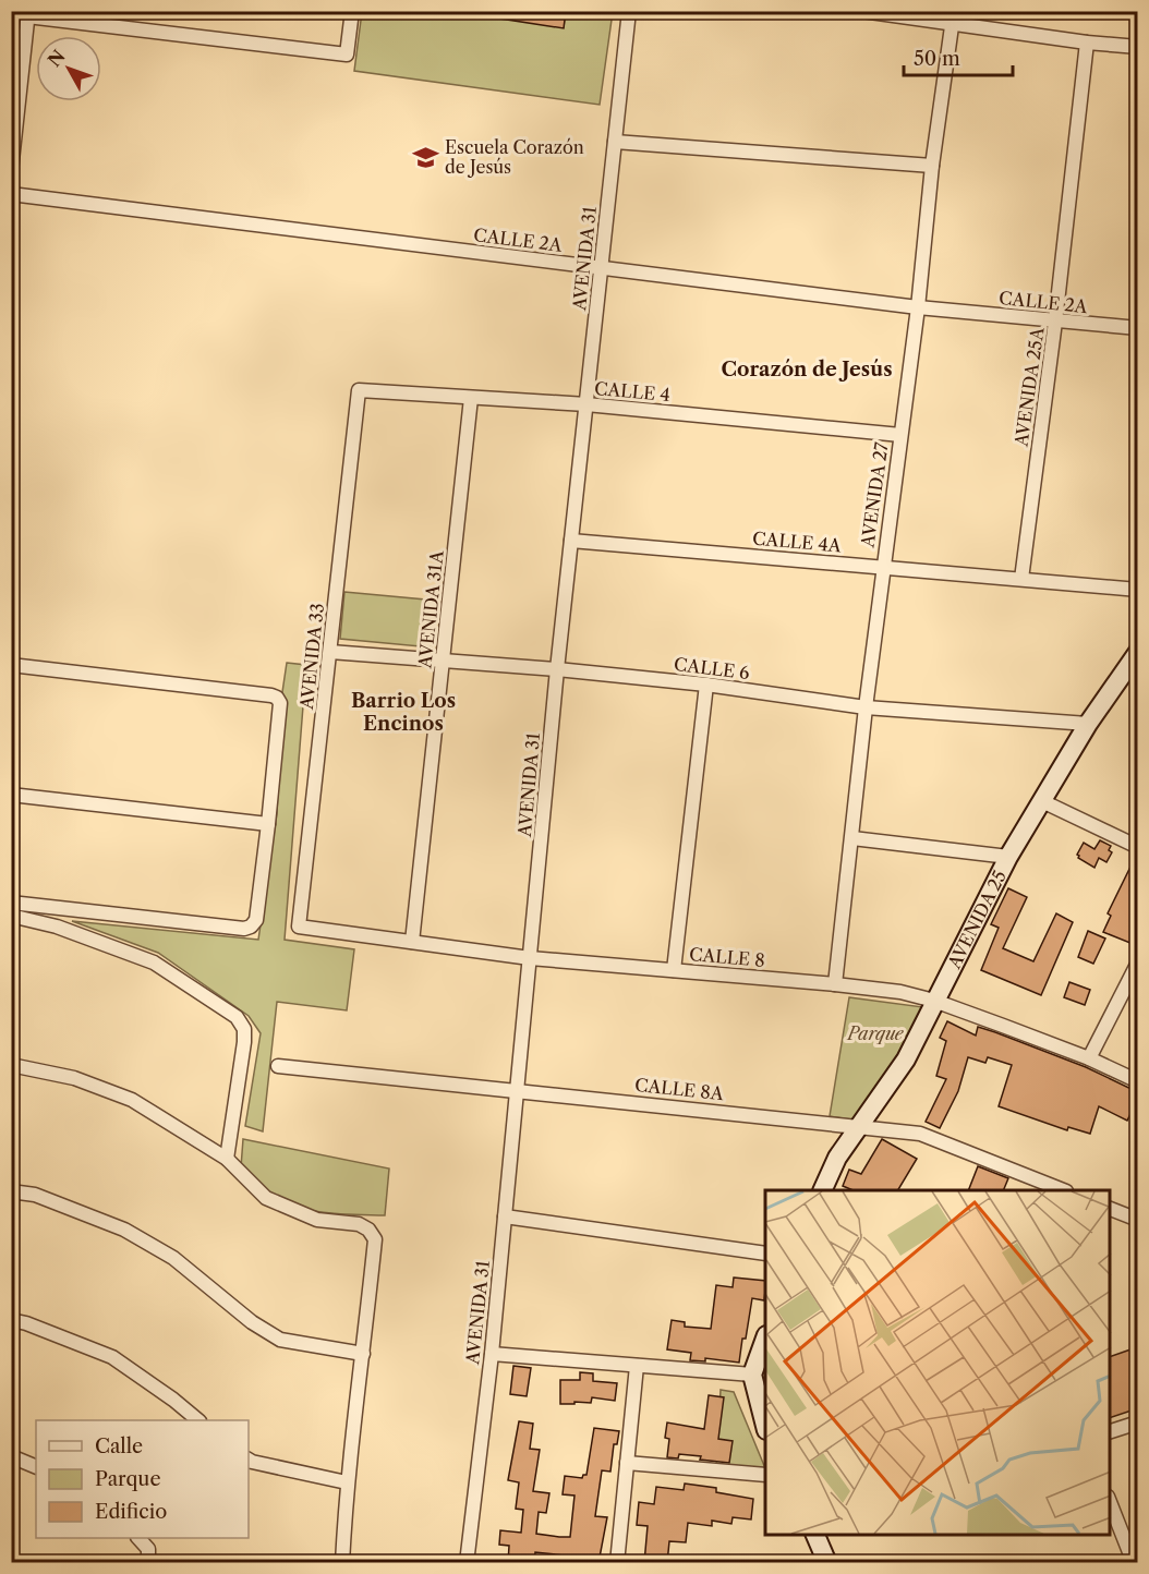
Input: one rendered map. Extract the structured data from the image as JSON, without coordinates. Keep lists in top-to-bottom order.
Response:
{
  "streets": {
    "street": [
      "CALLE 2A",
      "AVENIDA 31",
      "AVENIDA 25A",
      "CALLE 4",
      "AVENIDA 27",
      "CALLE 4A",
      "AVENIDA 31A",
      "AVENIDA 33",
      "CALLE 6",
      "AVENIDA 25",
      "CALLE 8",
      "CALLE 8A"
    ]
  },
  "crossings": [
    ["CALLE 2A", "AVENIDA 31"],
    ["CALLE 2A", "AVENIDA 25A"],
    ["CALLE 2A", "AVENIDA 27"],
    ["AVENIDA 31", "CALLE 4"],
    ["AVENIDA 31", "CALLE 4A"],
    ["AVENIDA 31", "CALLE 6"],
    ["AVENIDA 31", "CALLE 8"],
    ["AVENIDA 31", "CALLE 8A"],
    ["AVENIDA 25A", "CALLE 4A"],
    ["CALLE 4", "AVENIDA 27"],
    ["CALLE 4", "AVENIDA 31A"],
    ["CALLE 4", "AVENIDA 33"],
    ["AVENIDA 27", "CALLE 4A"],
    ["AVENIDA 27", "CALLE 6"],
    ["AVENIDA 27", "CALLE 8"],
    ["AVENIDA 31A", "CALLE 6"],
    ["AVENIDA 31A", "CALLE 8"],
    ["AVENIDA 33", "CALLE 6"],
    ["AVENIDA 33", "CALLE 8"],
    ["CALLE 6", "AVENIDA 25"],
    ["AVENIDA 25", "CALLE 8"],
    ["AVENIDA 25", "CALLE 8A"]
  ],
  "districts": ["Corazón de Jesús", "Barrio Los Encinos"],
  "parks": ["Parque"],
  "places": {
    "school or university": ["Escuela Corazón de Jesús"]
  },
  "legend": ["Calle", "Parque", "Edificio"],
  "scale_bar": "50 m",
  "north": "top left"
}
